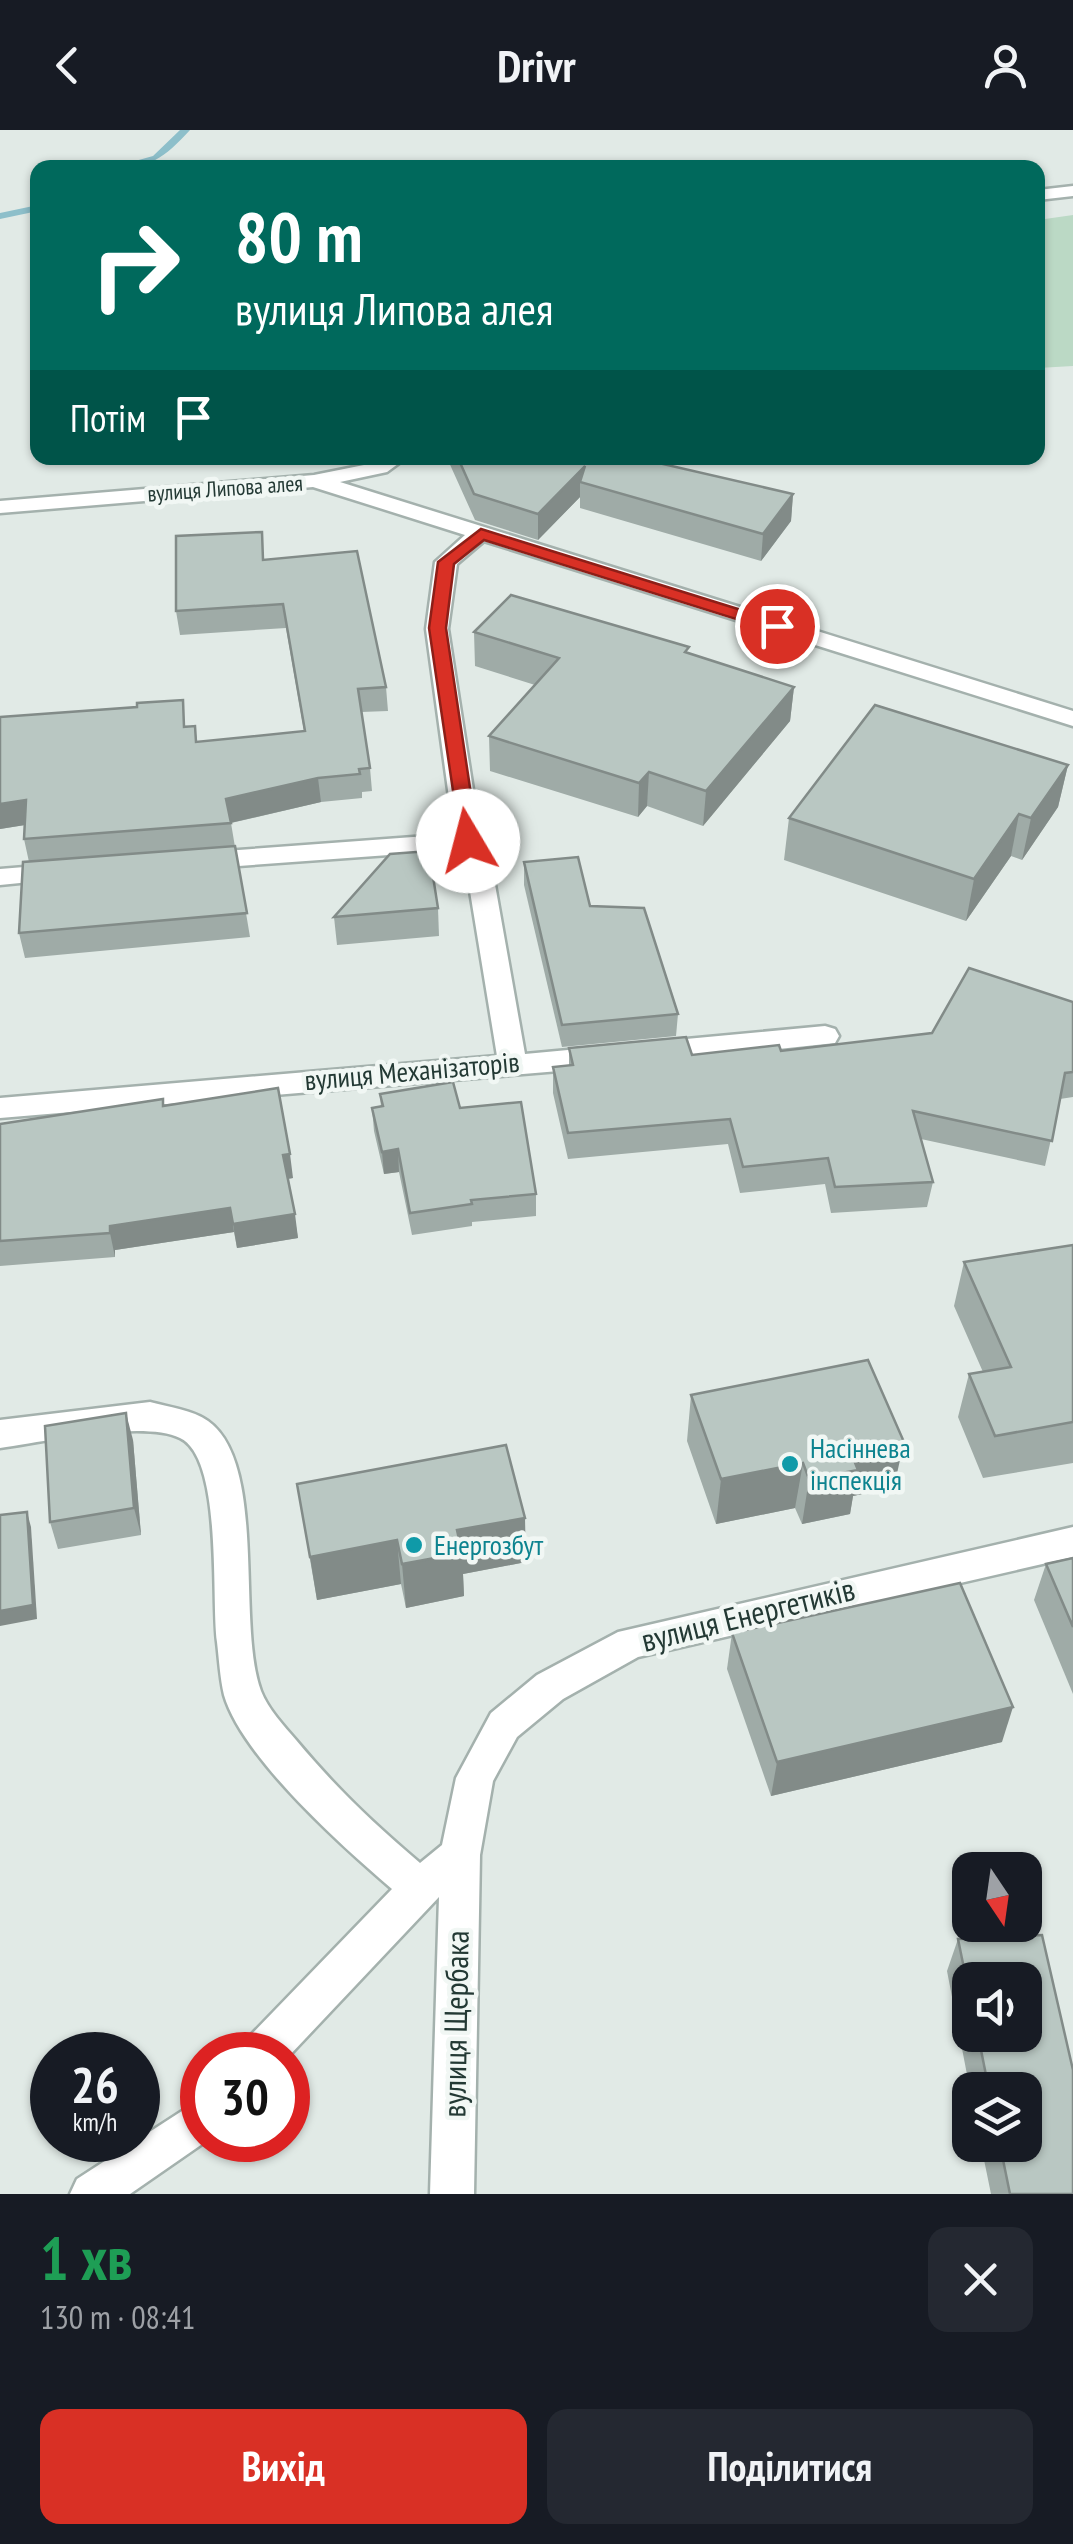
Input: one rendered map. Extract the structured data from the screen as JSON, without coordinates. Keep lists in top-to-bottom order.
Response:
{
  "streets": {
    "street": [
      "вулиця Липова алея",
      "вулиця Механізаторів",
      "вулиця Енергетиків",
      "вулиця Щербака"
    ]
  },
  "crossings": [
    ["вулиця Енергетиків", "вулиця Щербака"]
  ],
  "places": ["Насіннева інспекція", "Енергозбут"],
  "north": "bottom",
  "page": {
    "header": "Drivr",
    "turn": ["80 m", "вулиця Липова алея"],
    "then": "Потім",
    "speed": "26 km/h",
    "limit": "30",
    "heading": ["1 хв", "130 m · 08:41"],
    "buttons": ["Вихід", "Поділитися"]
  }
}
